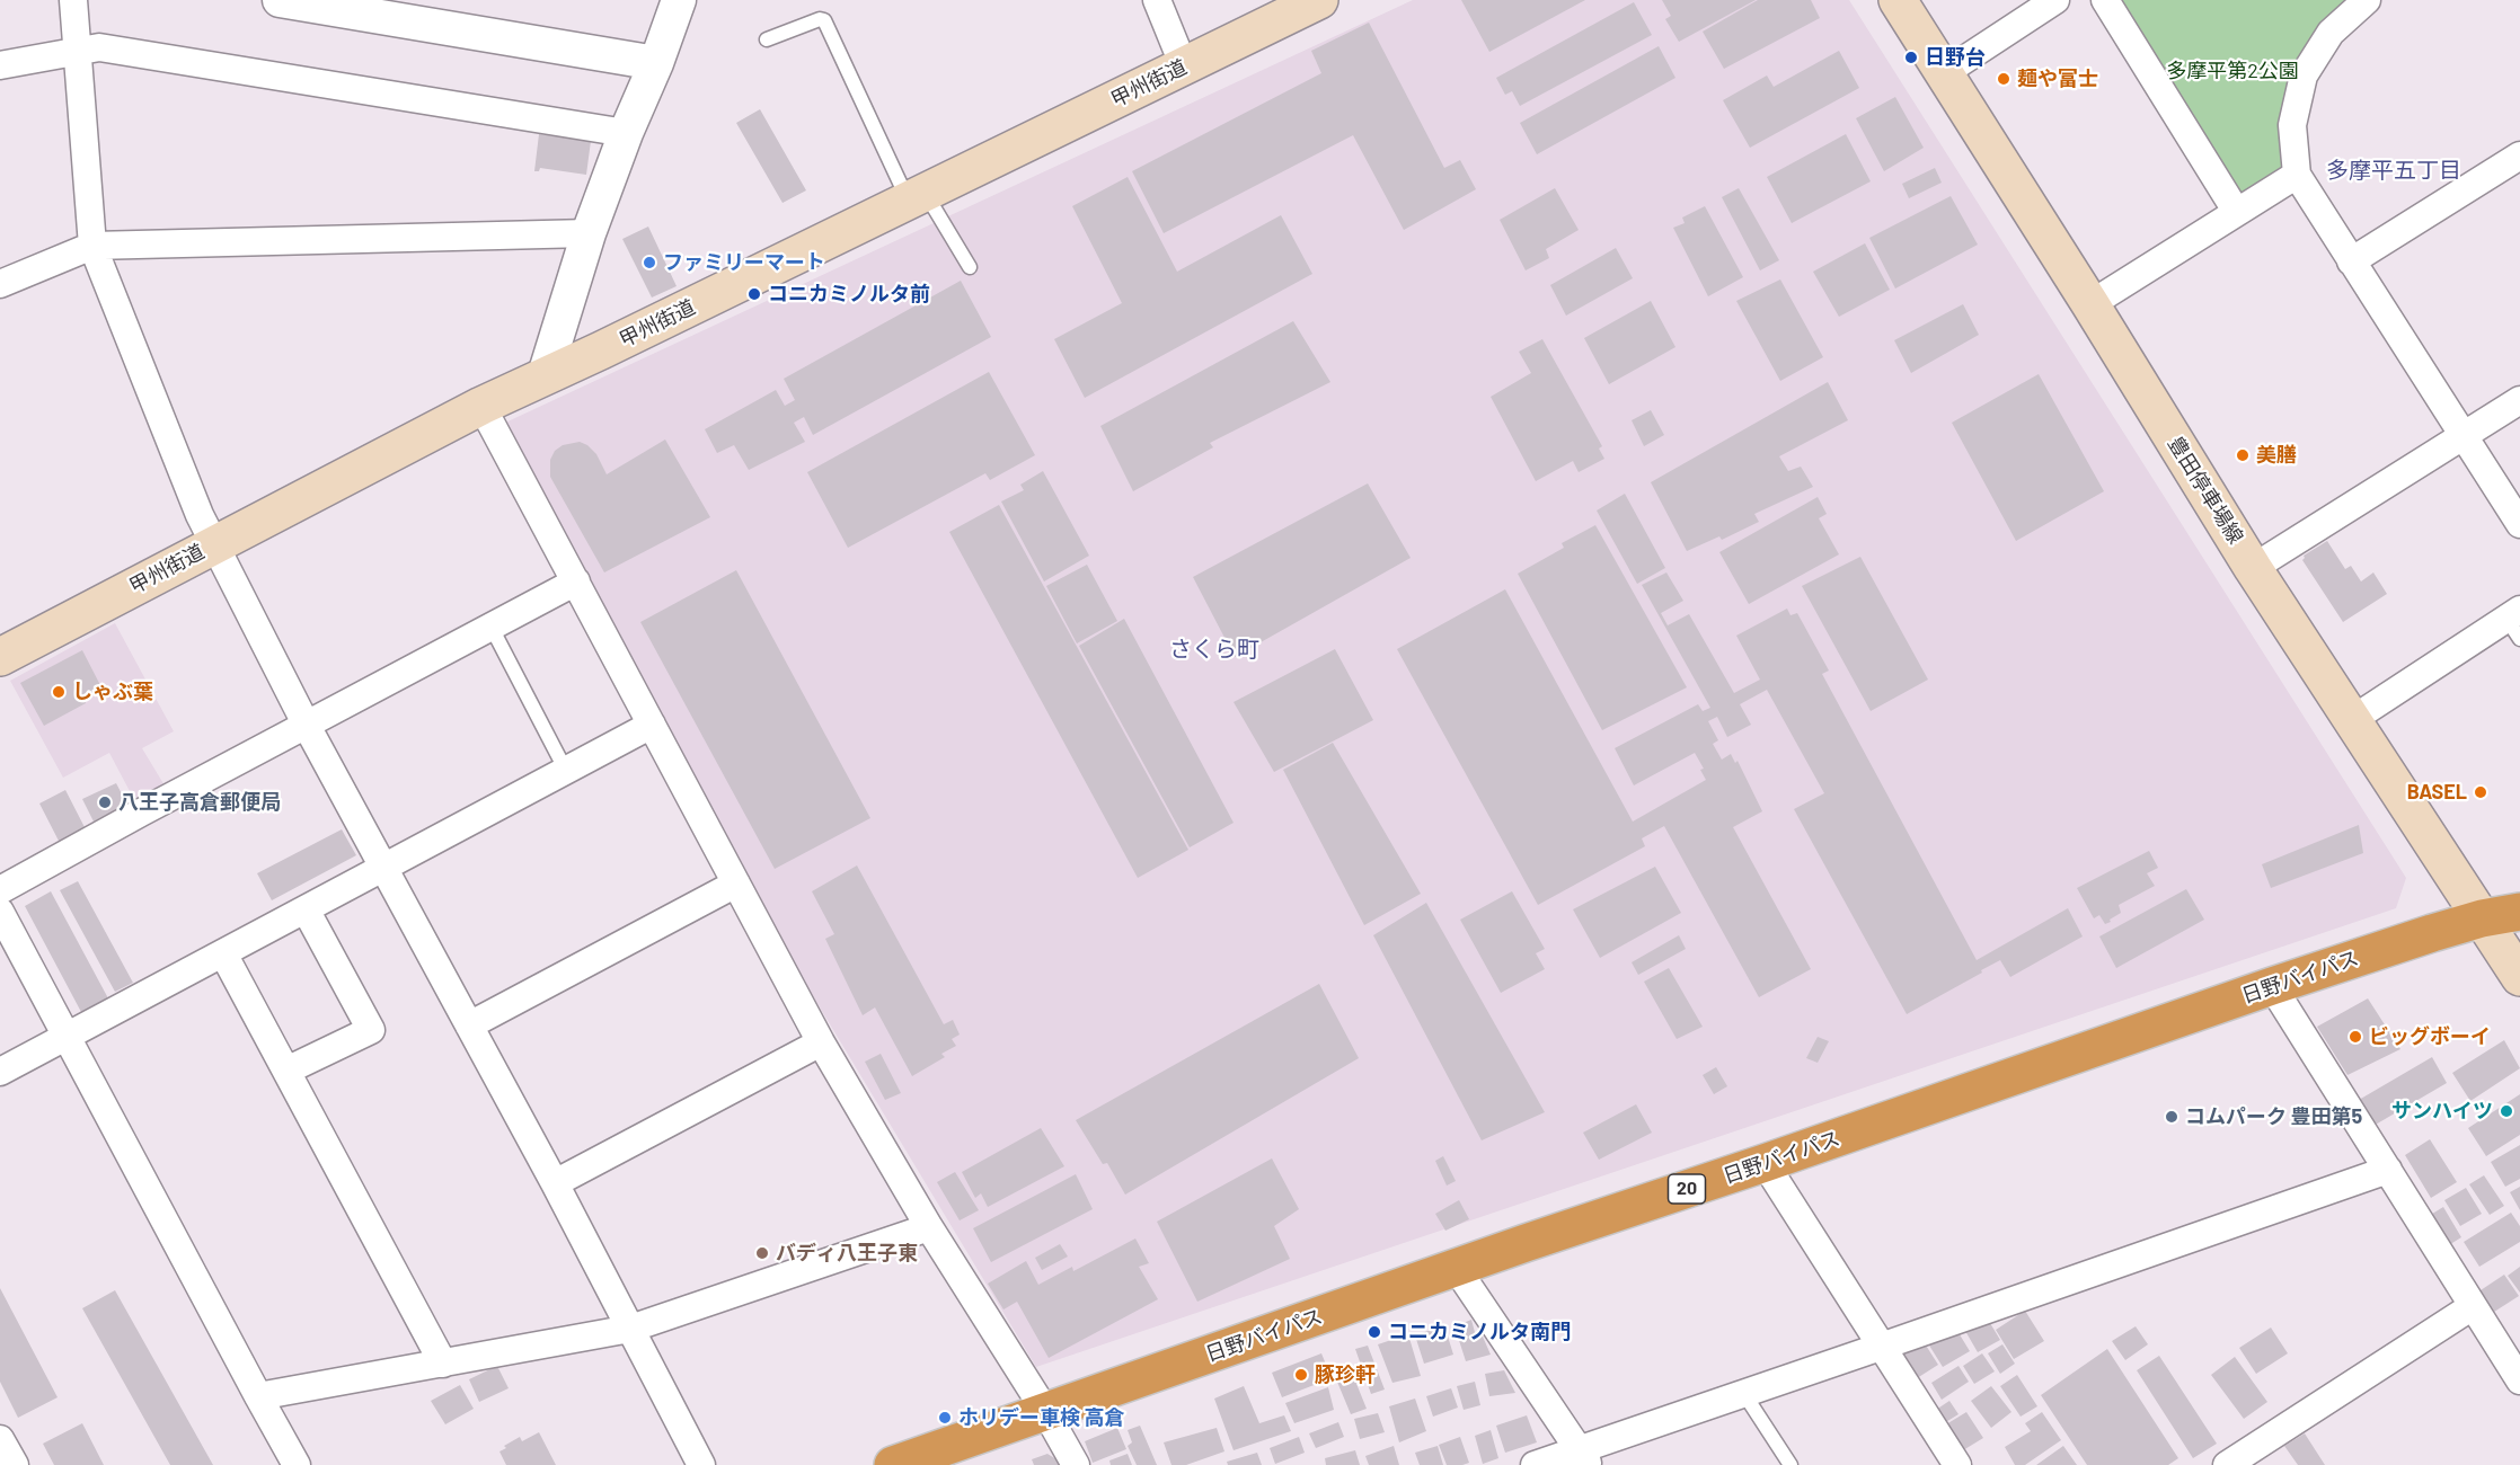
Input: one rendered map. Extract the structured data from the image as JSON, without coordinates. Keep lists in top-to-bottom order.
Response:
{
  "streets": {
    "highway": ["日野バイパス", "20"],
    "main road": ["甲州街道", "豊田停車場線"]
  },
  "crossings": [
    ["豊田停車場線", "日野バイパス"]
  ],
  "districts": ["多摩平五丁目", "さくら町"],
  "parks": ["多摩平第2公園"],
  "places": [
    "日野台",
    "麺や富士",
    "ファミリーマート",
    "コニカミノルタ前",
    "美膳",
    "しゃぶ葉",
    "BASEL",
    "八王子高倉郵便局",
    "ビッグボーイ",
    "サンハイツ",
    "コムパーク 豊田第5",
    "バディ八王子東",
    "コニカミノルタ南門",
    "豚珍軒",
    "ホリデー車検 高倉"
  ]
}
